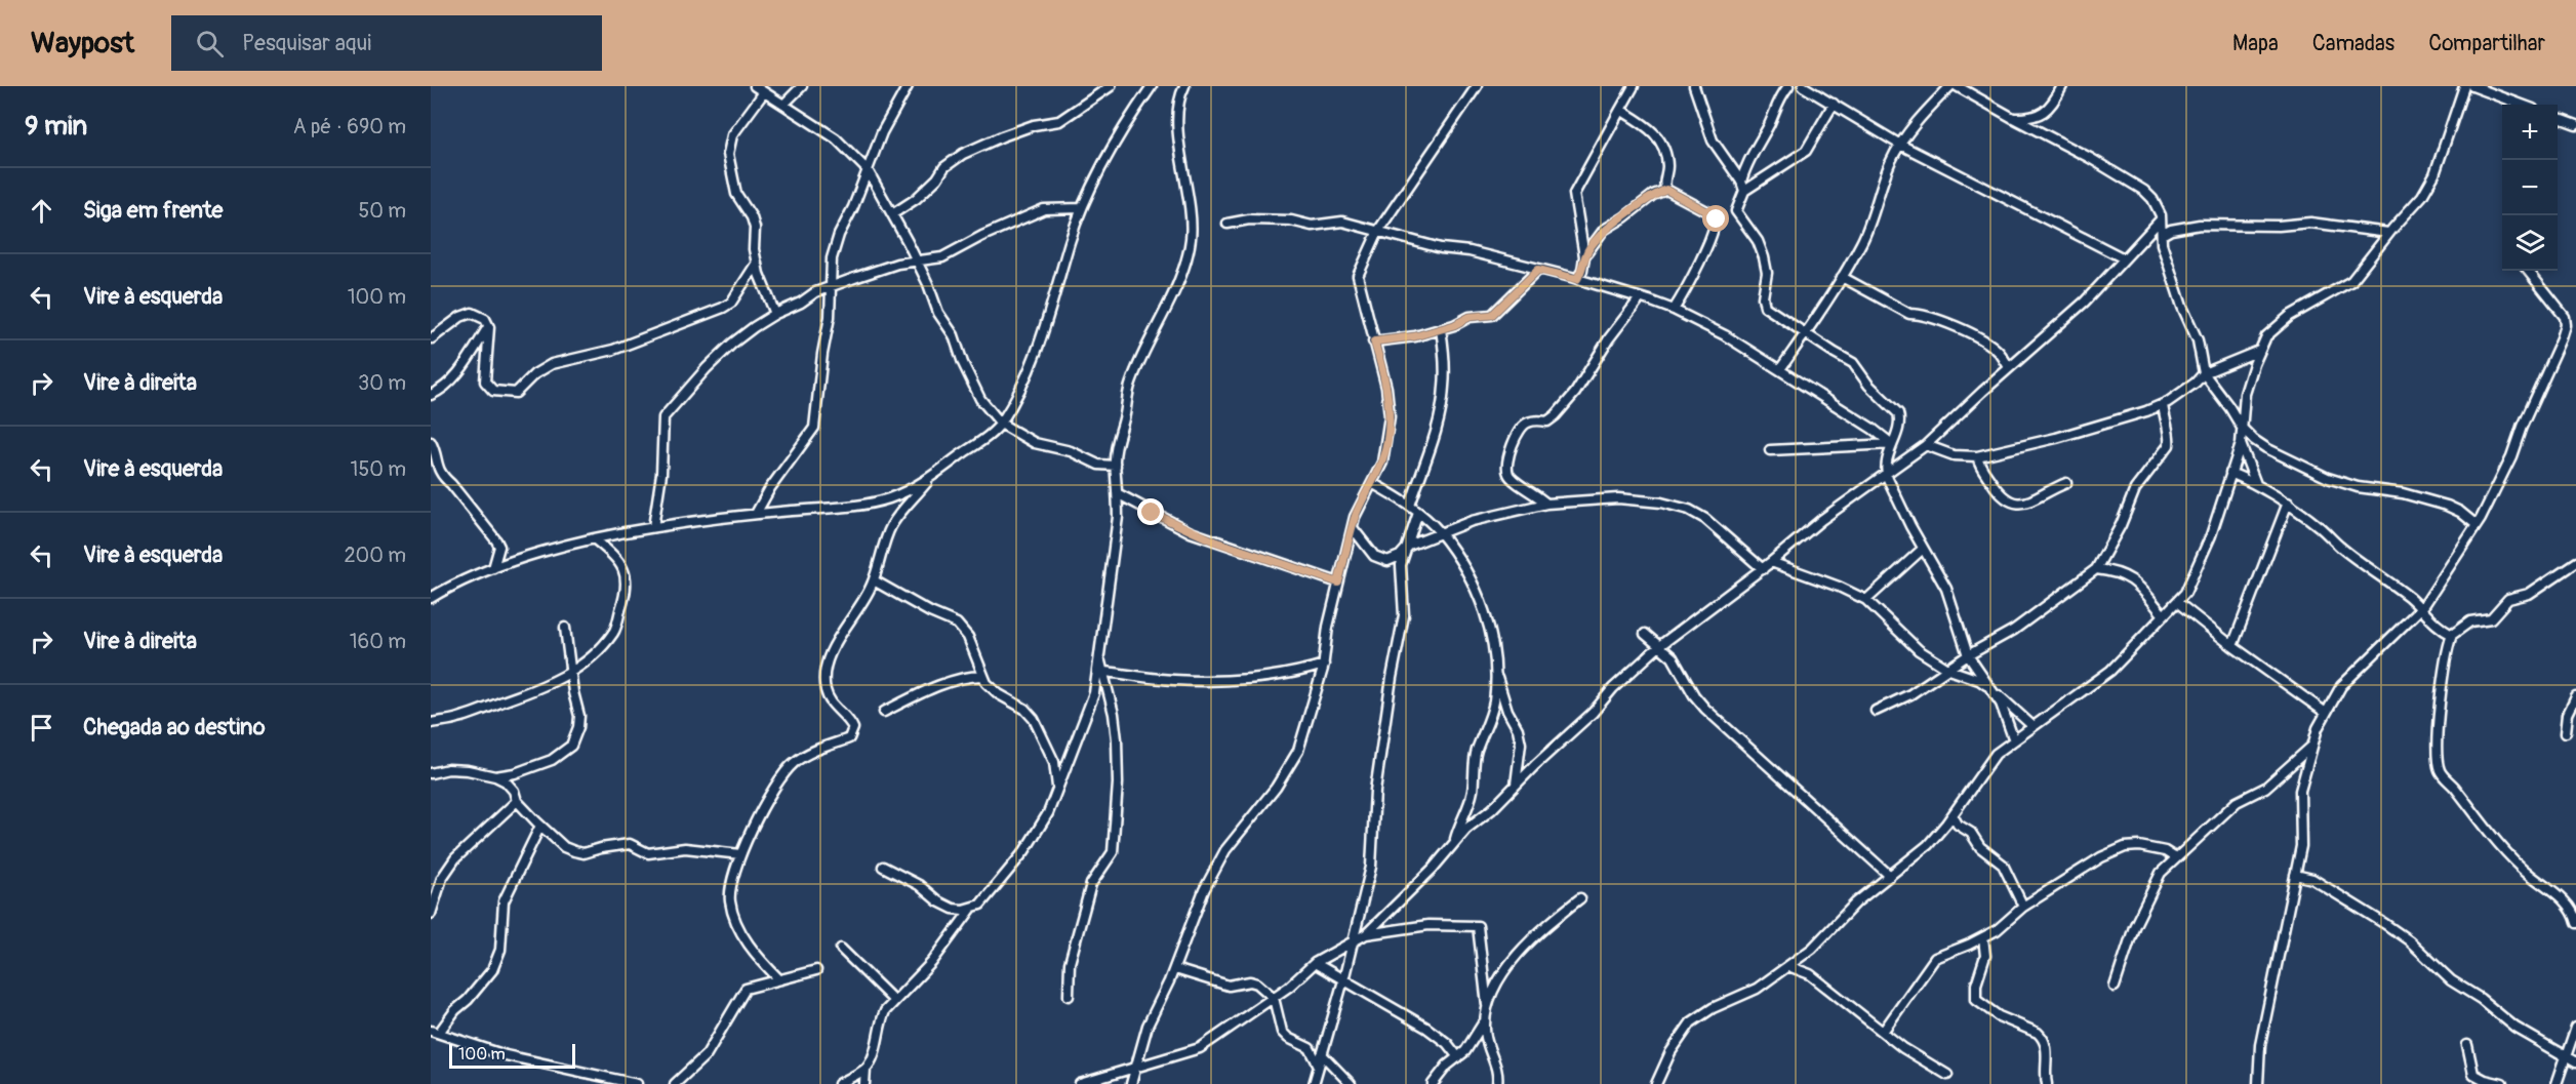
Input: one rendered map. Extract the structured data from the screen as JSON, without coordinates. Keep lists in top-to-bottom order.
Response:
{
  "scale_bar": "100 m",
  "page": {
    "header": "Waypost",
    "search": "Pesquisar aqui",
    "nav": ["Mapa", "Camadas", "Compartilhar"],
    "heading": ["9 min", "A pé · 690 m"],
    "map_buttons": ["+", "−"],
    "list": [
      ["Siga em frente", "50 m"],
      ["Vire à esquerda", "100 m"],
      ["Vire à direita", "30 m"],
      ["Vire à esquerda", "150 m"],
      ["Vire à esquerda", "200 m"],
      ["Vire à direita", "160 m"],
      "Chegada ao destino"
    ],
    "scale": "100 m"
  }
}
